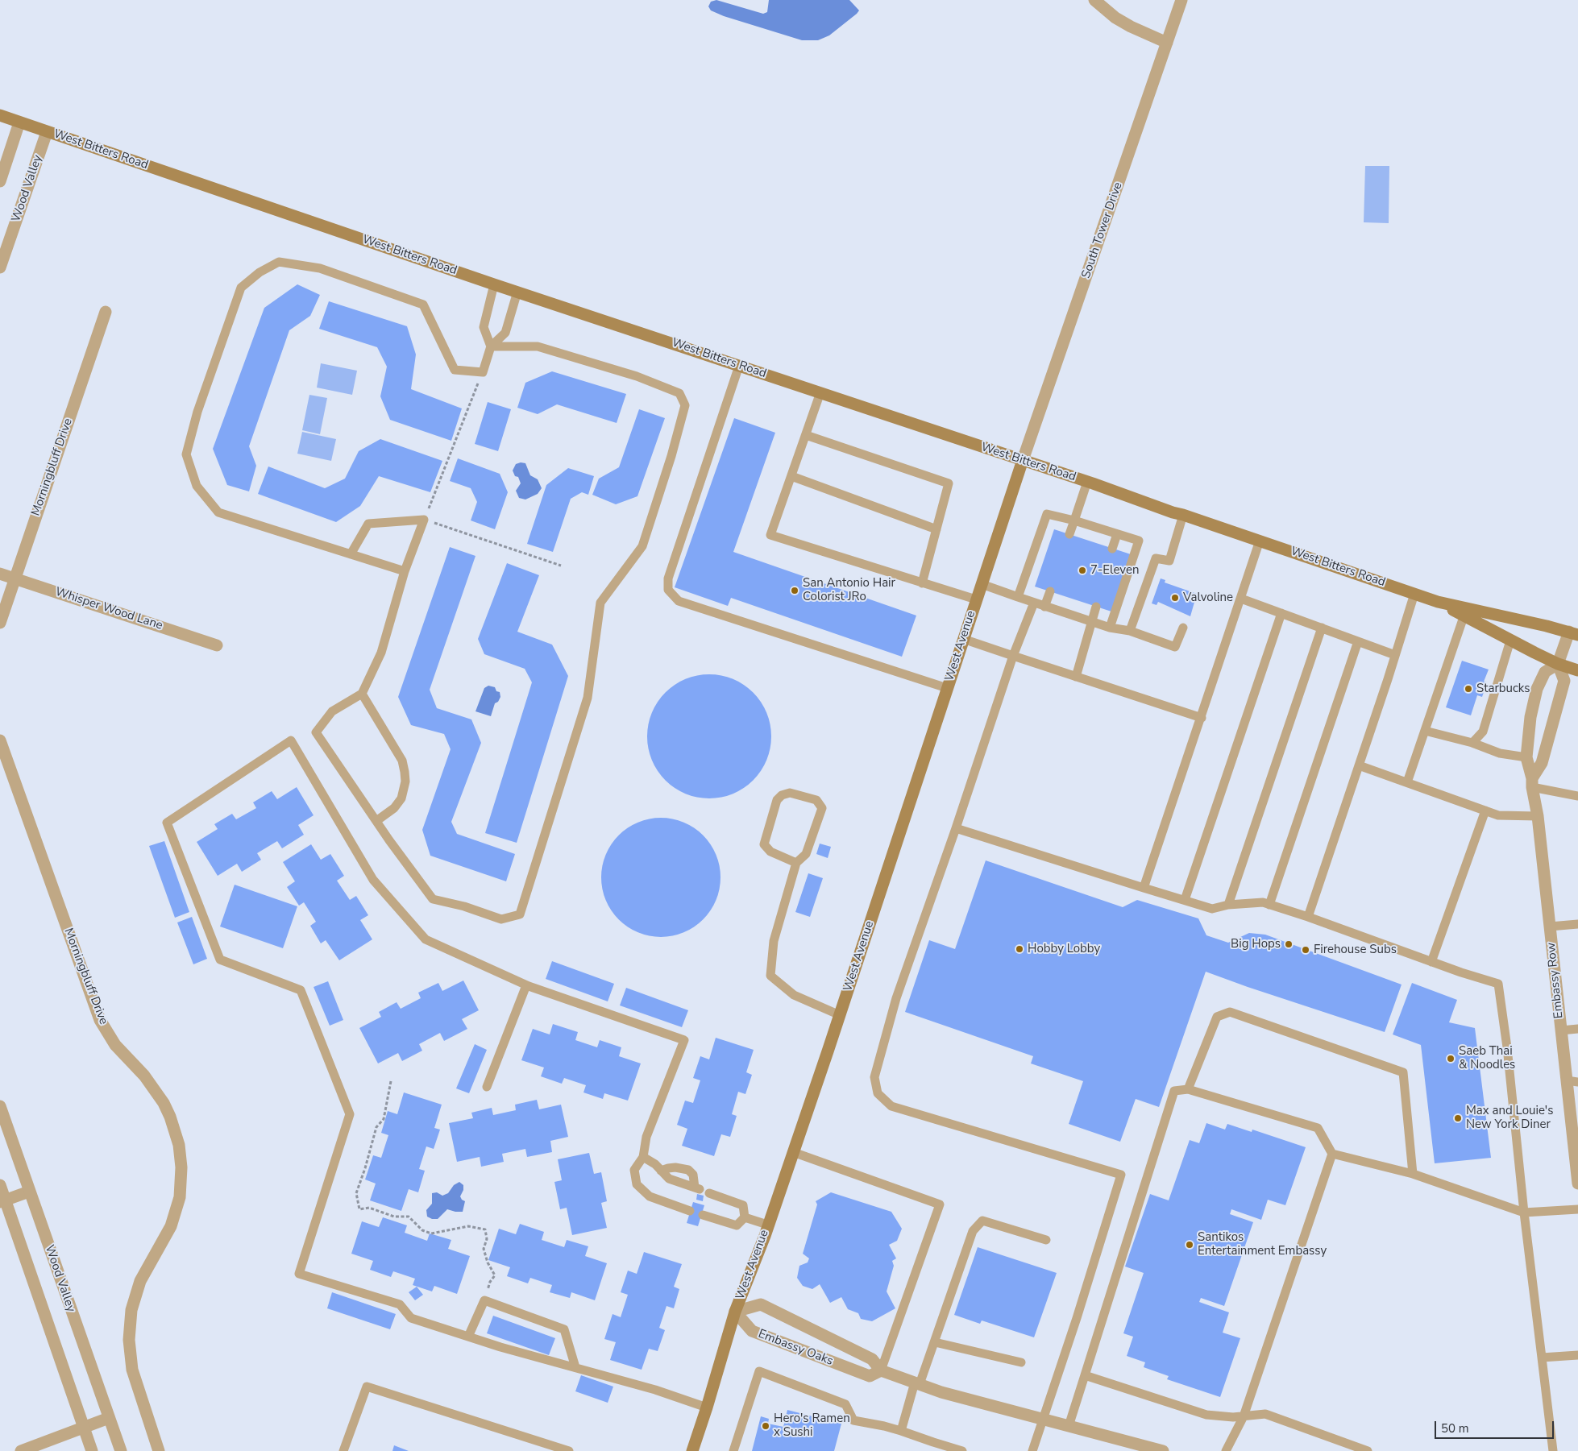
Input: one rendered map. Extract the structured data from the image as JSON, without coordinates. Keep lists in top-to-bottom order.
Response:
{
  "streets": {
    "main road": ["West Bitters Road", "West Avenue"],
    "street": [
      "Wood Valley",
      "South Tower Drive",
      "Morningbluff Drive",
      "Whisper Wood Lane",
      "Embassy Row",
      "Embassy Oaks"
    ]
  },
  "crossings": [
    ["West Bitters Road", "Wood Valley"],
    ["West Bitters Road", "South Tower Drive"],
    ["West Bitters Road", "West Avenue"],
    ["West Bitters Road", "Embassy Row"],
    ["South Tower Drive", "West Avenue"],
    ["Morningbluff Drive", "Whisper Wood Lane"],
    ["West Avenue", "Embassy Oaks"]
  ],
  "places": [
    "7-Eleven",
    "San Antonio Hair Colorist JRo",
    "Valvoline",
    "Starbucks",
    "Big Hops",
    "Hobby Lobby",
    "Firehouse Subs",
    "Saeb Thai & Noodles",
    "Max and Louie's New York Diner",
    "Santikos Entertainment Embassy",
    "Hero's Ramen x Sushi"
  ],
  "scale_bar": "50 m"
}
